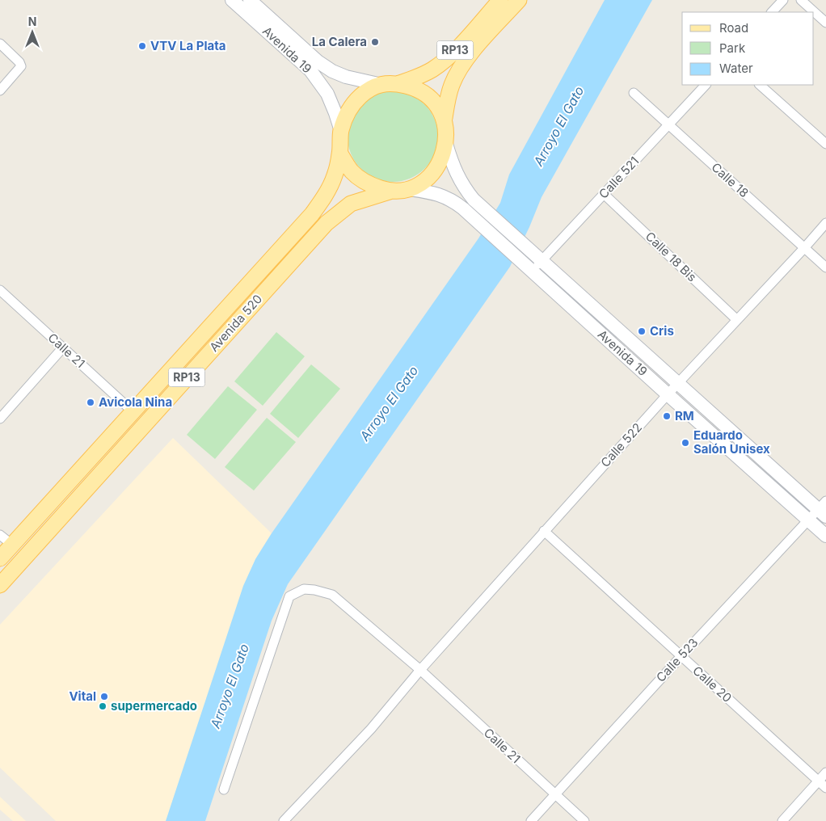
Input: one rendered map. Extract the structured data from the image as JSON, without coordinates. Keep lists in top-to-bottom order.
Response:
{
  "streets": {
    "main road": ["Avenida 19", "RP13", "Avenida 520"],
    "street": [
      "Calle 521",
      "Calle 18",
      "Calle 18 Bis",
      "Calle 21",
      "Calle 522",
      "Calle 523",
      "Calle 20"
    ]
  },
  "crossings": [
    ["Avenida 19", "RP13"],
    ["Avenida 19", "Calle 521"],
    ["Avenida 19", "Avenida 520"],
    ["Avenida 19", "Calle 522"],
    ["Avenida 19", "Calle 523"],
    ["RP13", "Avenida 520"],
    ["Calle 521", "Calle 18"],
    ["Calle 521", "Calle 18 Bis"],
    ["Calle 18", "Calle 522"],
    ["Calle 18 Bis", "Calle 522"],
    ["Avenida 520", "Calle 21"],
    ["Calle 21", "Calle 522"],
    ["Calle 21", "Calle 523"],
    ["Calle 522", "Calle 20"],
    ["Calle 523", "Calle 20"]
  ],
  "water": ["Arroyo El Gato"],
  "places": [
    "La Calera",
    "VTV La Plata",
    "Cris",
    "Avicola Nina",
    "RM",
    "Eduardo Salón Unisex",
    "Vital",
    "supermercado"
  ],
  "legend": ["Road", "Park", "Water"],
  "north": "top"
}
